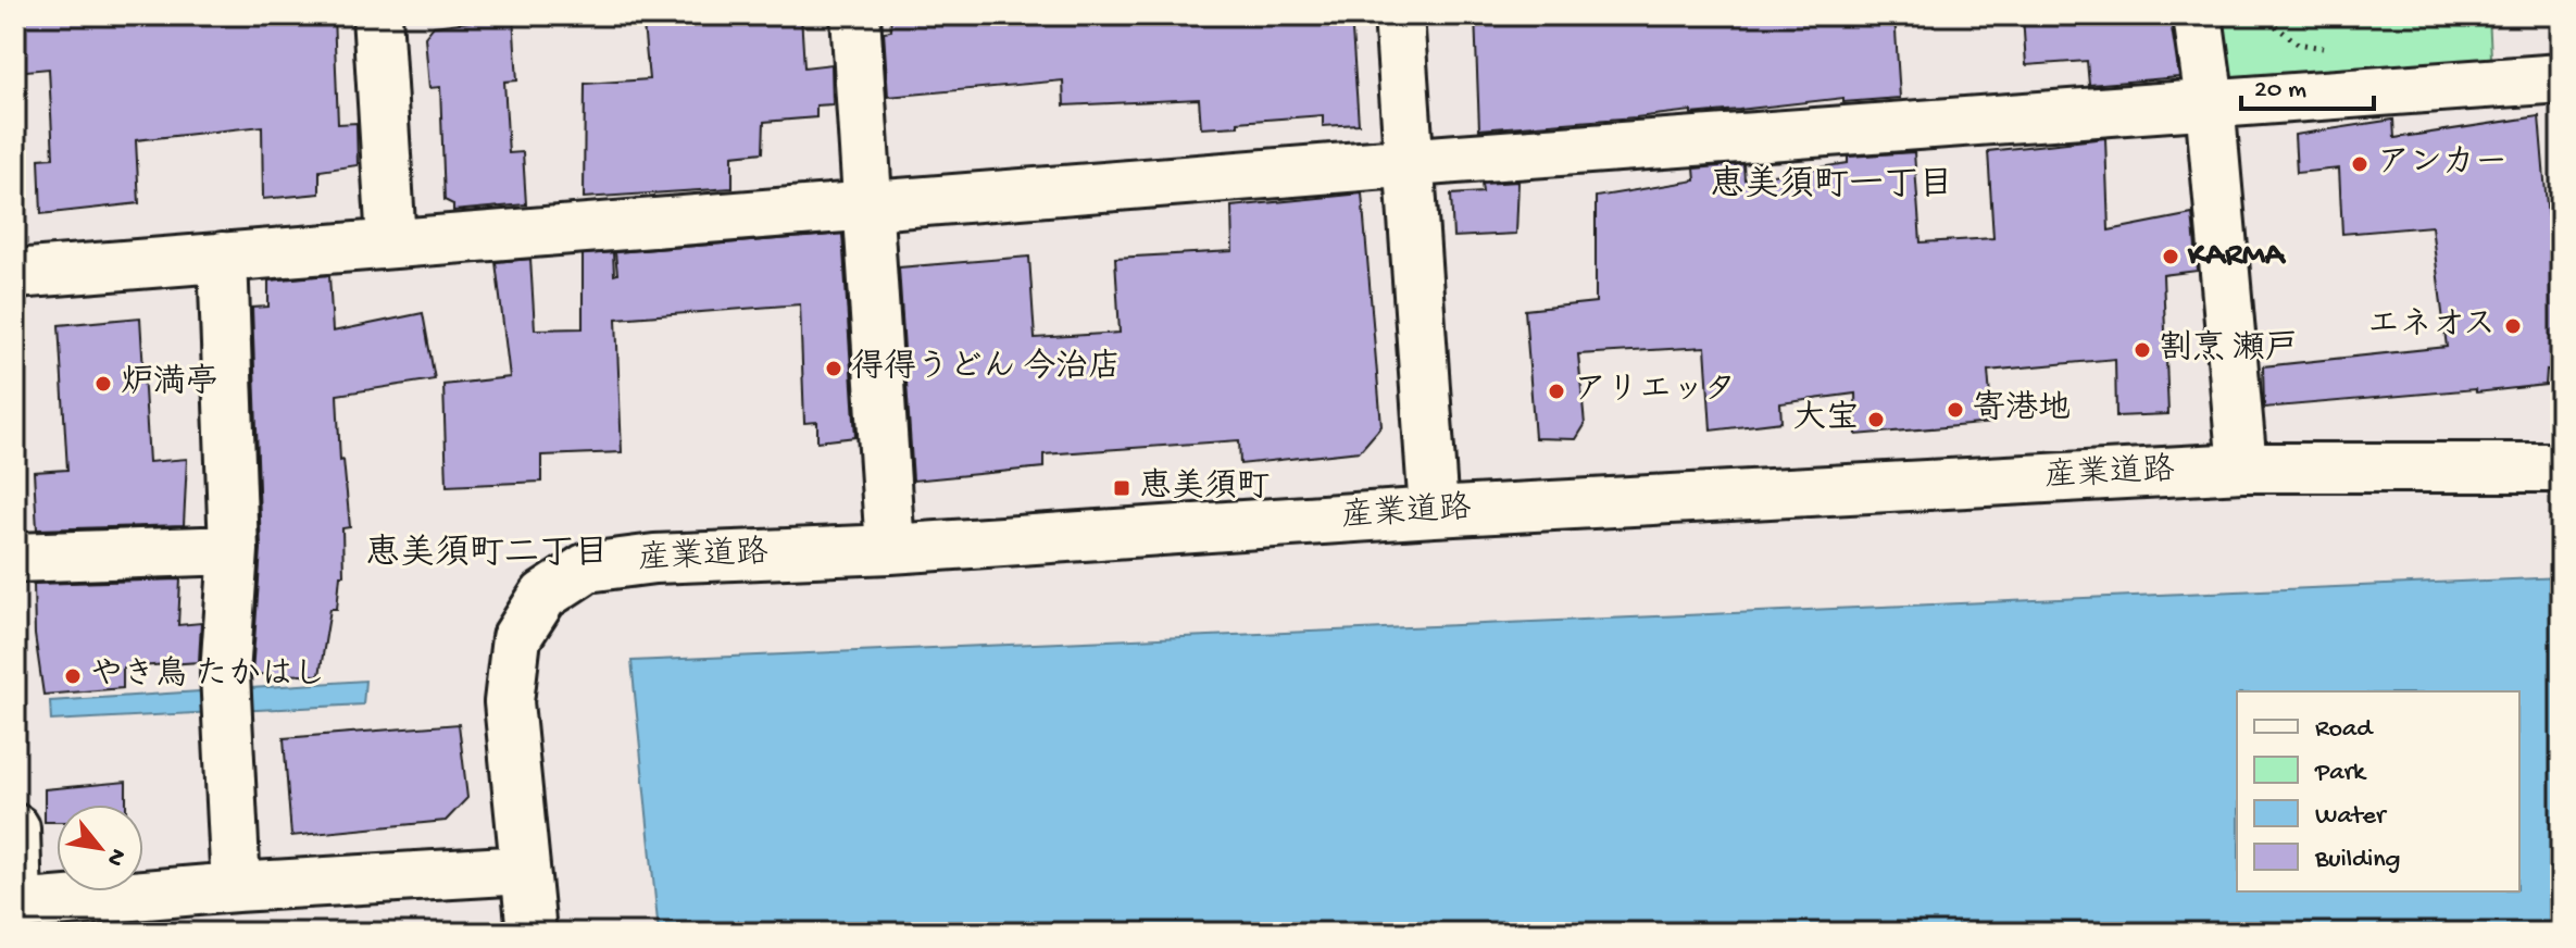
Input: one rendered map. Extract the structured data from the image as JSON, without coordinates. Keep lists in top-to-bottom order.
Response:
{
  "streets": {
    "street": ["産業道路"]
  },
  "districts": ["恵美須町一丁目", "恵美須町二丁目"],
  "places": {
    "other": [
      "アンカー",
      "KARMA",
      "エネオス",
      "割烹 瀬戸",
      "得得うどん 今治店",
      "炉満亭",
      "アリエッタ",
      "寄港地",
      "大宝",
      "やき鳥 たかはし"
    ],
    "transit": ["恵美須町"]
  },
  "legend": [
    "Road",
    "Park",
    "Water",
    "Building"
  ],
  "scale_bar": "20 m",
  "north": "bottom right"
}
